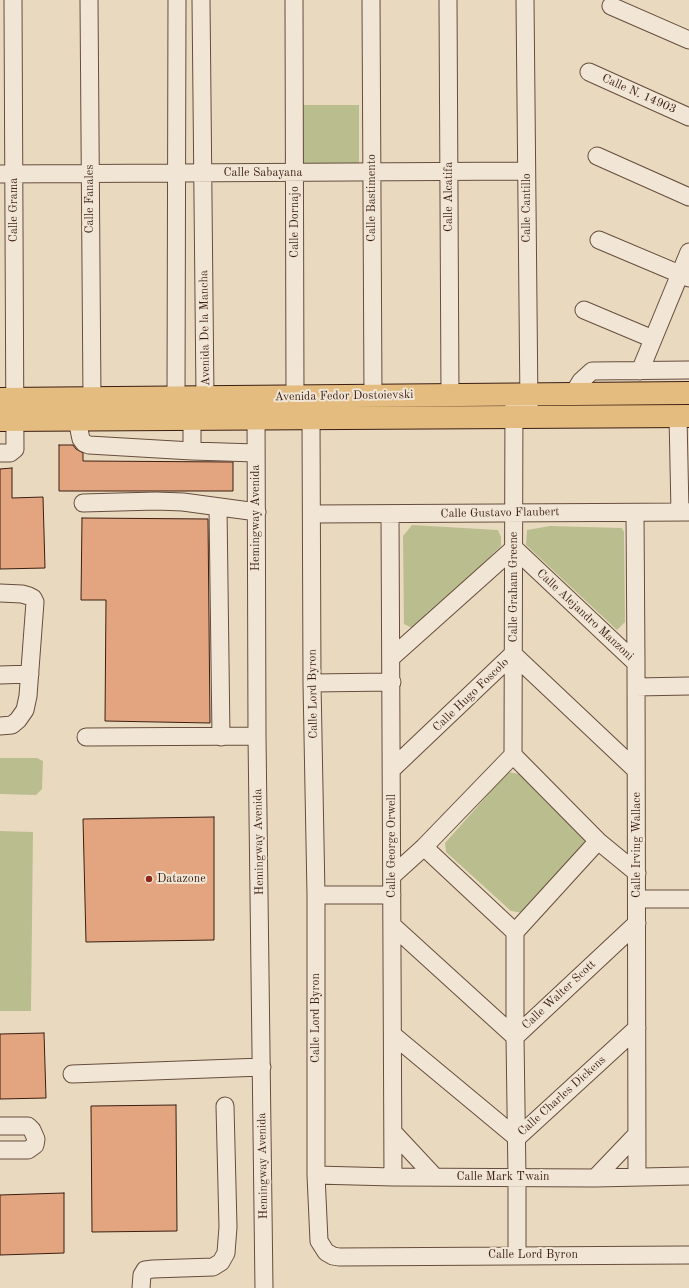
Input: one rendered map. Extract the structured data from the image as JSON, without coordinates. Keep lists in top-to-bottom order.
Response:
{
  "streets": {
    "main road": ["Avenida Fedor Dostoievski"],
    "street": [
      "Calle N. 14903",
      "Calle Sabayana",
      "Calle Alcatifa",
      "Calle Bastimento",
      "Calle Fanales",
      "Calle Cantillo",
      "Calle Grama",
      "Calle Dornajo",
      "Avenida De la Mancha",
      "Calle Gustavo Flaubert",
      "Hemingway Avenida",
      "Calle Graham Greene",
      "Calle Alejandro Manzoni",
      "Calle Lord Byron",
      "Calle Hugo Foscolo",
      "Calle Irving Wallace",
      "Calle George Orwell",
      "Calle Walter Scott",
      "Calle Charles Dickens",
      "Calle Mark Twain"
    ]
  },
  "crossings": [
    ["Calle Sabayana", "Calle Alcatifa"],
    ["Calle Sabayana", "Calle Bastimento"],
    ["Calle Sabayana", "Calle Fanales"],
    ["Calle Sabayana", "Calle Cantillo"],
    ["Calle Sabayana", "Calle Grama"],
    ["Calle Sabayana", "Calle Dornajo"],
    ["Calle Sabayana", "Avenida De la Mancha"],
    ["Calle Alcatifa", "Avenida Fedor Dostoievski"],
    ["Calle Bastimento", "Avenida Fedor Dostoievski"],
    ["Calle Fanales", "Avenida Fedor Dostoievski"],
    ["Calle Cantillo", "Avenida Fedor Dostoievski"],
    ["Calle Cantillo", "Calle Graham Greene"],
    ["Calle Grama", "Avenida Fedor Dostoievski"],
    ["Calle Dornajo", "Avenida Fedor Dostoievski"],
    ["Avenida De la Mancha", "Avenida Fedor Dostoievski"],
    ["Avenida Fedor Dostoievski", "Hemingway Avenida"],
    ["Avenida Fedor Dostoievski", "Calle Graham Greene"],
    ["Avenida Fedor Dostoievski", "Calle Lord Byron"],
    ["Calle Gustavo Flaubert", "Calle Graham Greene"],
    ["Calle Gustavo Flaubert", "Calle Lord Byron"],
    ["Calle Gustavo Flaubert", "Calle Irving Wallace"],
    ["Calle Gustavo Flaubert", "Calle George Orwell"],
    ["Calle Graham Greene", "Calle Alejandro Manzoni"],
    ["Calle Graham Greene", "Calle Hugo Foscolo"],
    ["Calle Alejandro Manzoni", "Calle Irving Wallace"],
    ["Calle Lord Byron", "Calle Mark Twain"],
    ["Calle Hugo Foscolo", "Calle Irving Wallace"],
    ["Calle Hugo Foscolo", "Calle George Orwell"],
    ["Calle Irving Wallace", "Calle Walter Scott"],
    ["Calle Irving Wallace", "Calle Charles Dickens"],
    ["Calle Irving Wallace", "Calle Mark Twain"],
    ["Calle George Orwell", "Calle Walter Scott"],
    ["Calle George Orwell", "Calle Charles Dickens"],
    ["Calle George Orwell", "Calle Mark Twain"]
  ],
  "places": ["Datazone"]
}
